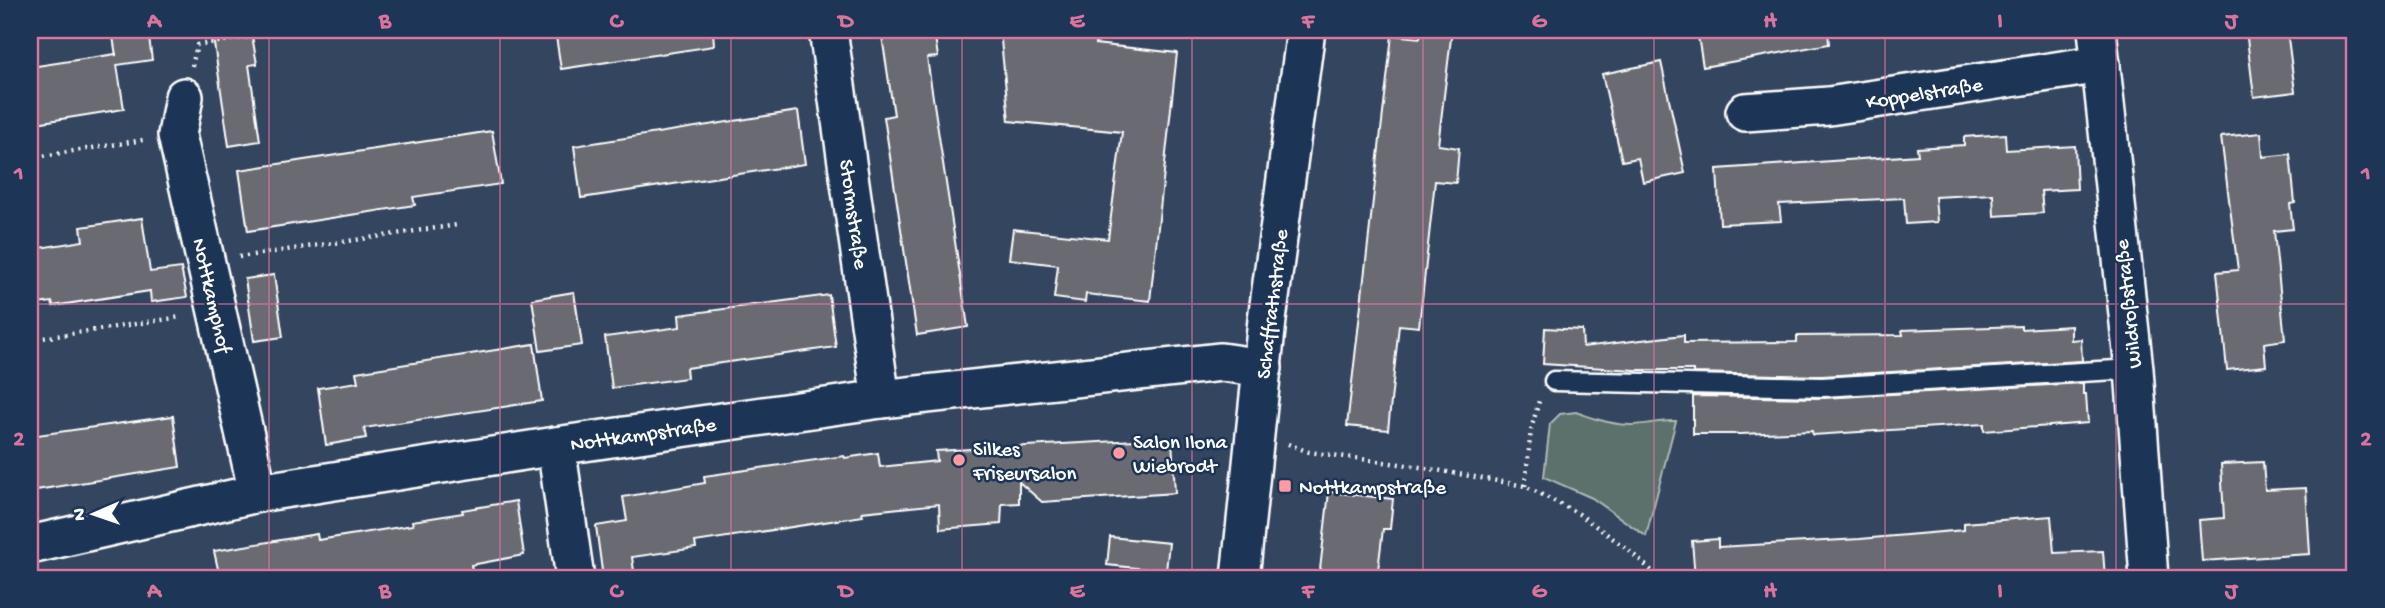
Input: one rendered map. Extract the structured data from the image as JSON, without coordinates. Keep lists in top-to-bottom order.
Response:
{
  "streets": {
    "street": [
      "Koppelstraße",
      "Stormstraße",
      "Nottkamphof",
      "Schaffrathstraße",
      "Wildroßstraße",
      "Nottkampstraße"
    ]
  },
  "crossings": [
    ["Koppelstraße", "Wildroßstraße"],
    ["Stormstraße", "Nottkampstraße"],
    ["Nottkamphof", "Nottkampstraße"],
    ["Schaffrathstraße", "Nottkampstraße"]
  ],
  "places": {
    "other": ["Salon Ilona Wiebrodt", "Silkes Friseursalon"],
    "transit": ["Nottkampstraße"]
  },
  "north": "left",
  "grid": {
    "columns": [
      "A",
      "B",
      "C",
      "D",
      "E",
      "F",
      "G",
      "H",
      "I",
      "J"
    ],
    "rows": ["1", "2"]
  }
}
